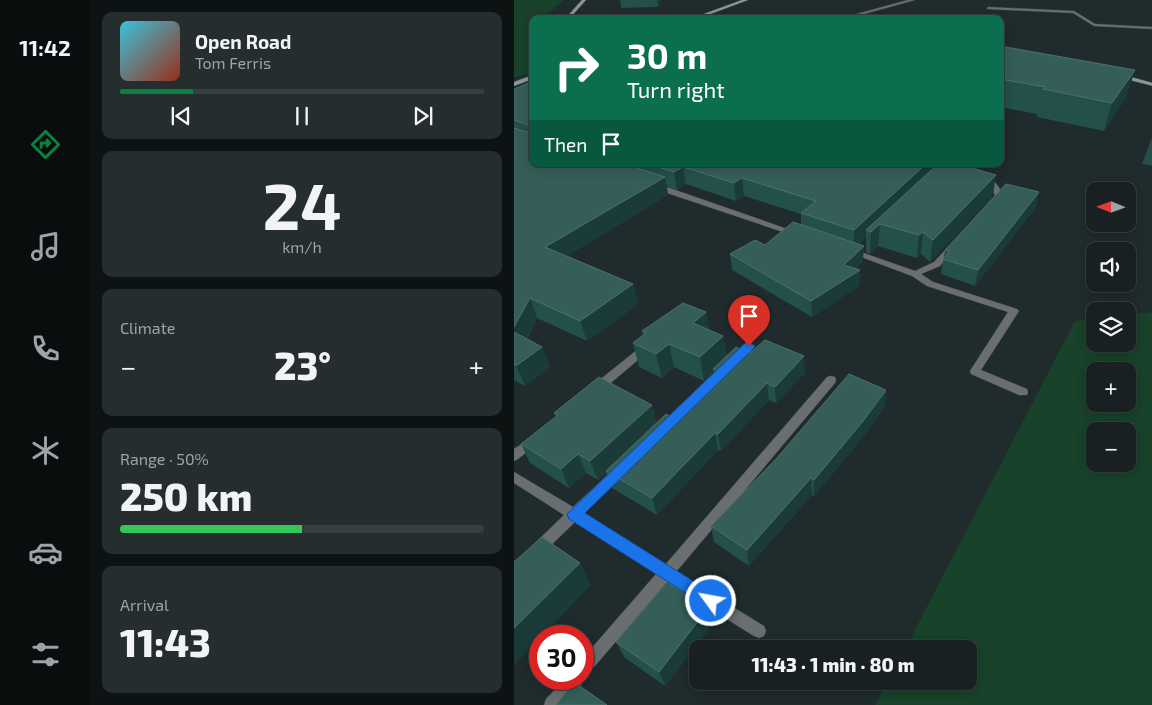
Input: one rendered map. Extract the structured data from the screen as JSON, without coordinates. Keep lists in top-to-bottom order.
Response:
{
  "north": "left",
  "page": {
    "tabs": "11:42",
    "turn": ["30 m", "Turn right"],
    "song": ["Open Road", "Tom Ferris"],
    "then": "Then",
    "tile": [
      ["24", "km/h"],
      "Climate",
      ["Range · 50%", "250 km"],
      ["Arrival", "11:43"]
    ],
    "map_buttons": ["+", "−"],
    "heat": ["−", "23°", "+"],
    "limit": "30",
    "trip": "11:43 · 1 min · 80 m"
  }
}
